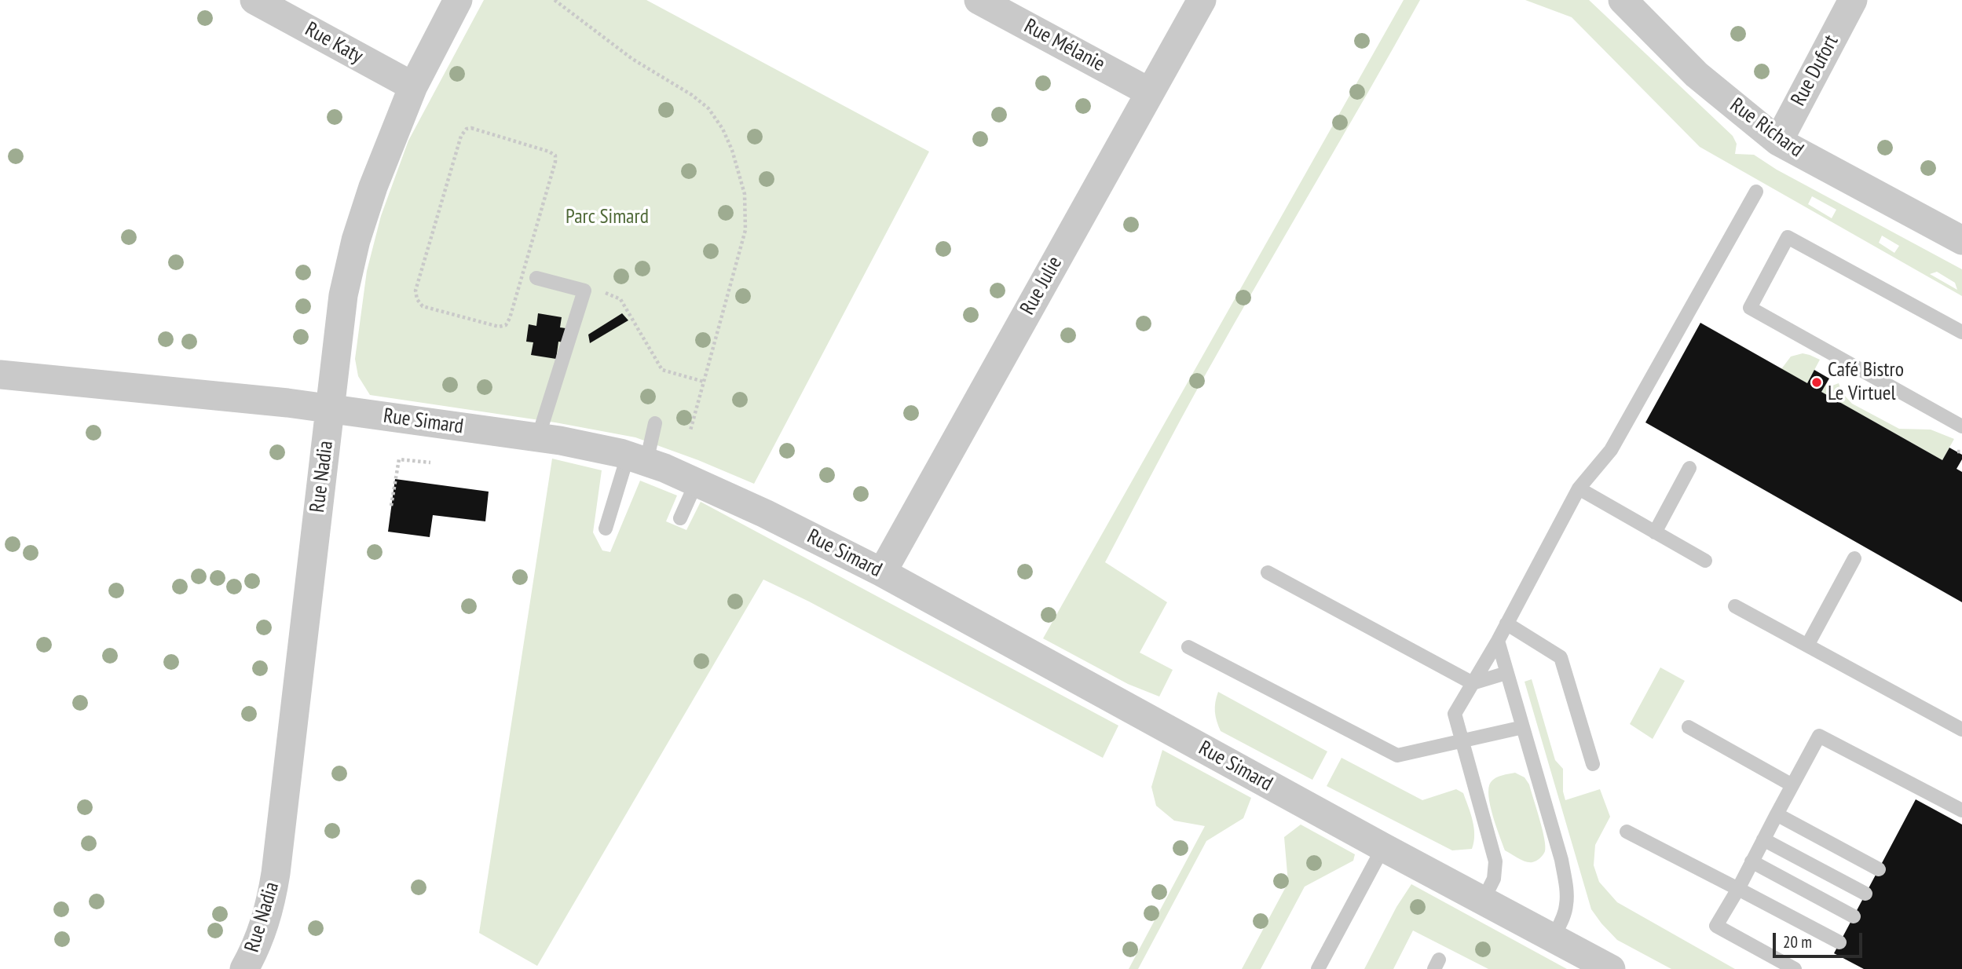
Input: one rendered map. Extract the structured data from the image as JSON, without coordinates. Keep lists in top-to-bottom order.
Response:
{
  "streets": {
    "street": [
      "Rue Katy",
      "Rue Mélanie",
      "Rue Dufort",
      "Rue Richard",
      "Rue Julie",
      "Rue Simard",
      "Rue Nadia"
    ]
  },
  "crossings": [
    ["Rue Katy", "Rue Nadia"],
    ["Rue Mélanie", "Rue Julie"],
    ["Rue Dufort", "Rue Richard"],
    ["Rue Julie", "Rue Simard"],
    ["Rue Simard", "Rue Nadia"]
  ],
  "parks": ["Parc Simard"],
  "places": ["Café Bistro Le Virtuel"],
  "scale_bar": "20 m"
}
